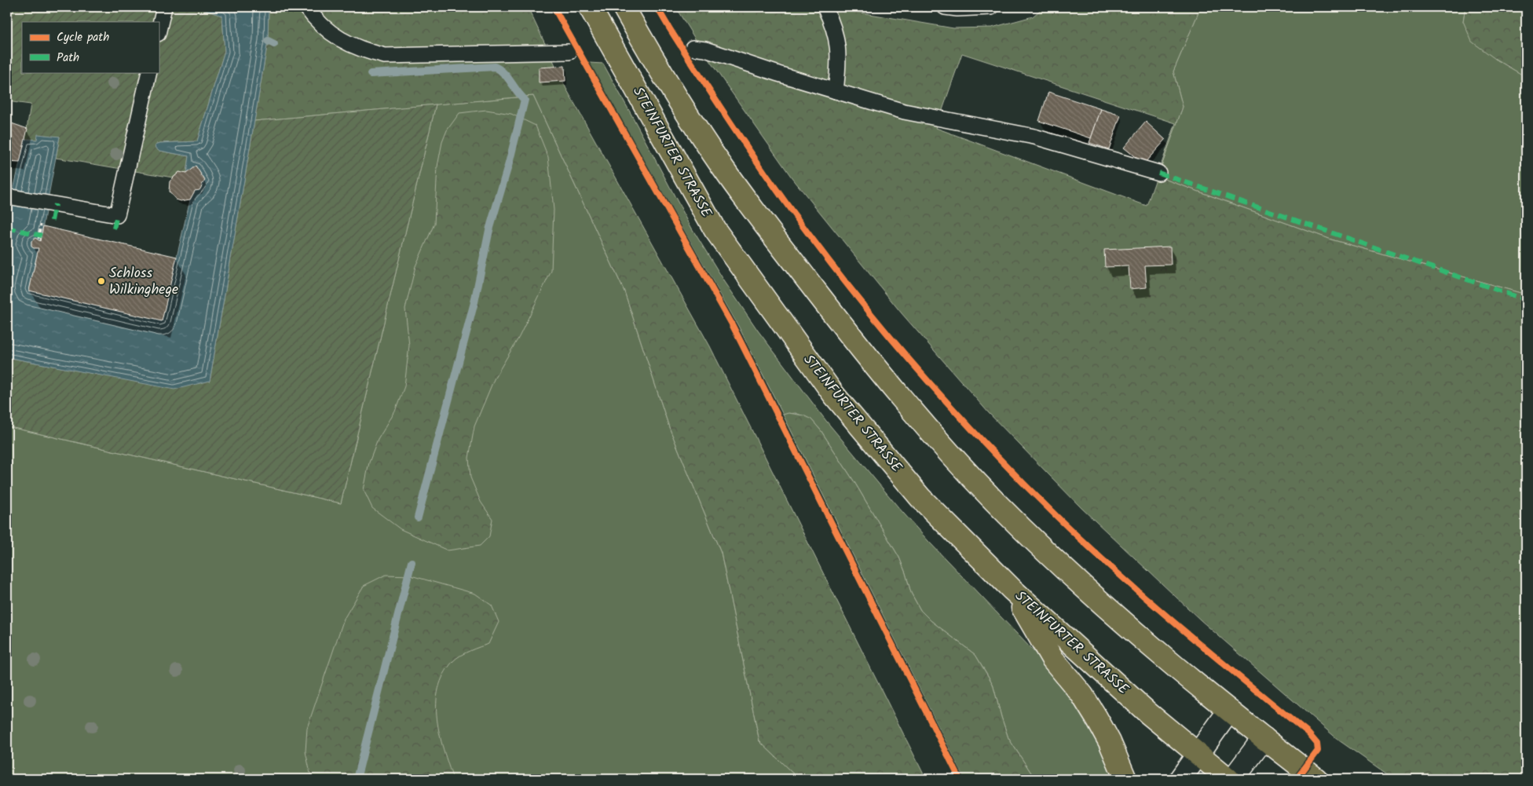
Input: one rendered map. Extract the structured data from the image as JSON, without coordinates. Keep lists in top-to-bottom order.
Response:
{
  "streets": {
    "main road": ["STEINFURTER STRASSE"]
  },
  "places": ["Schloss Wilkinghege"],
  "legend": ["Cycle path", "Path"]
}
